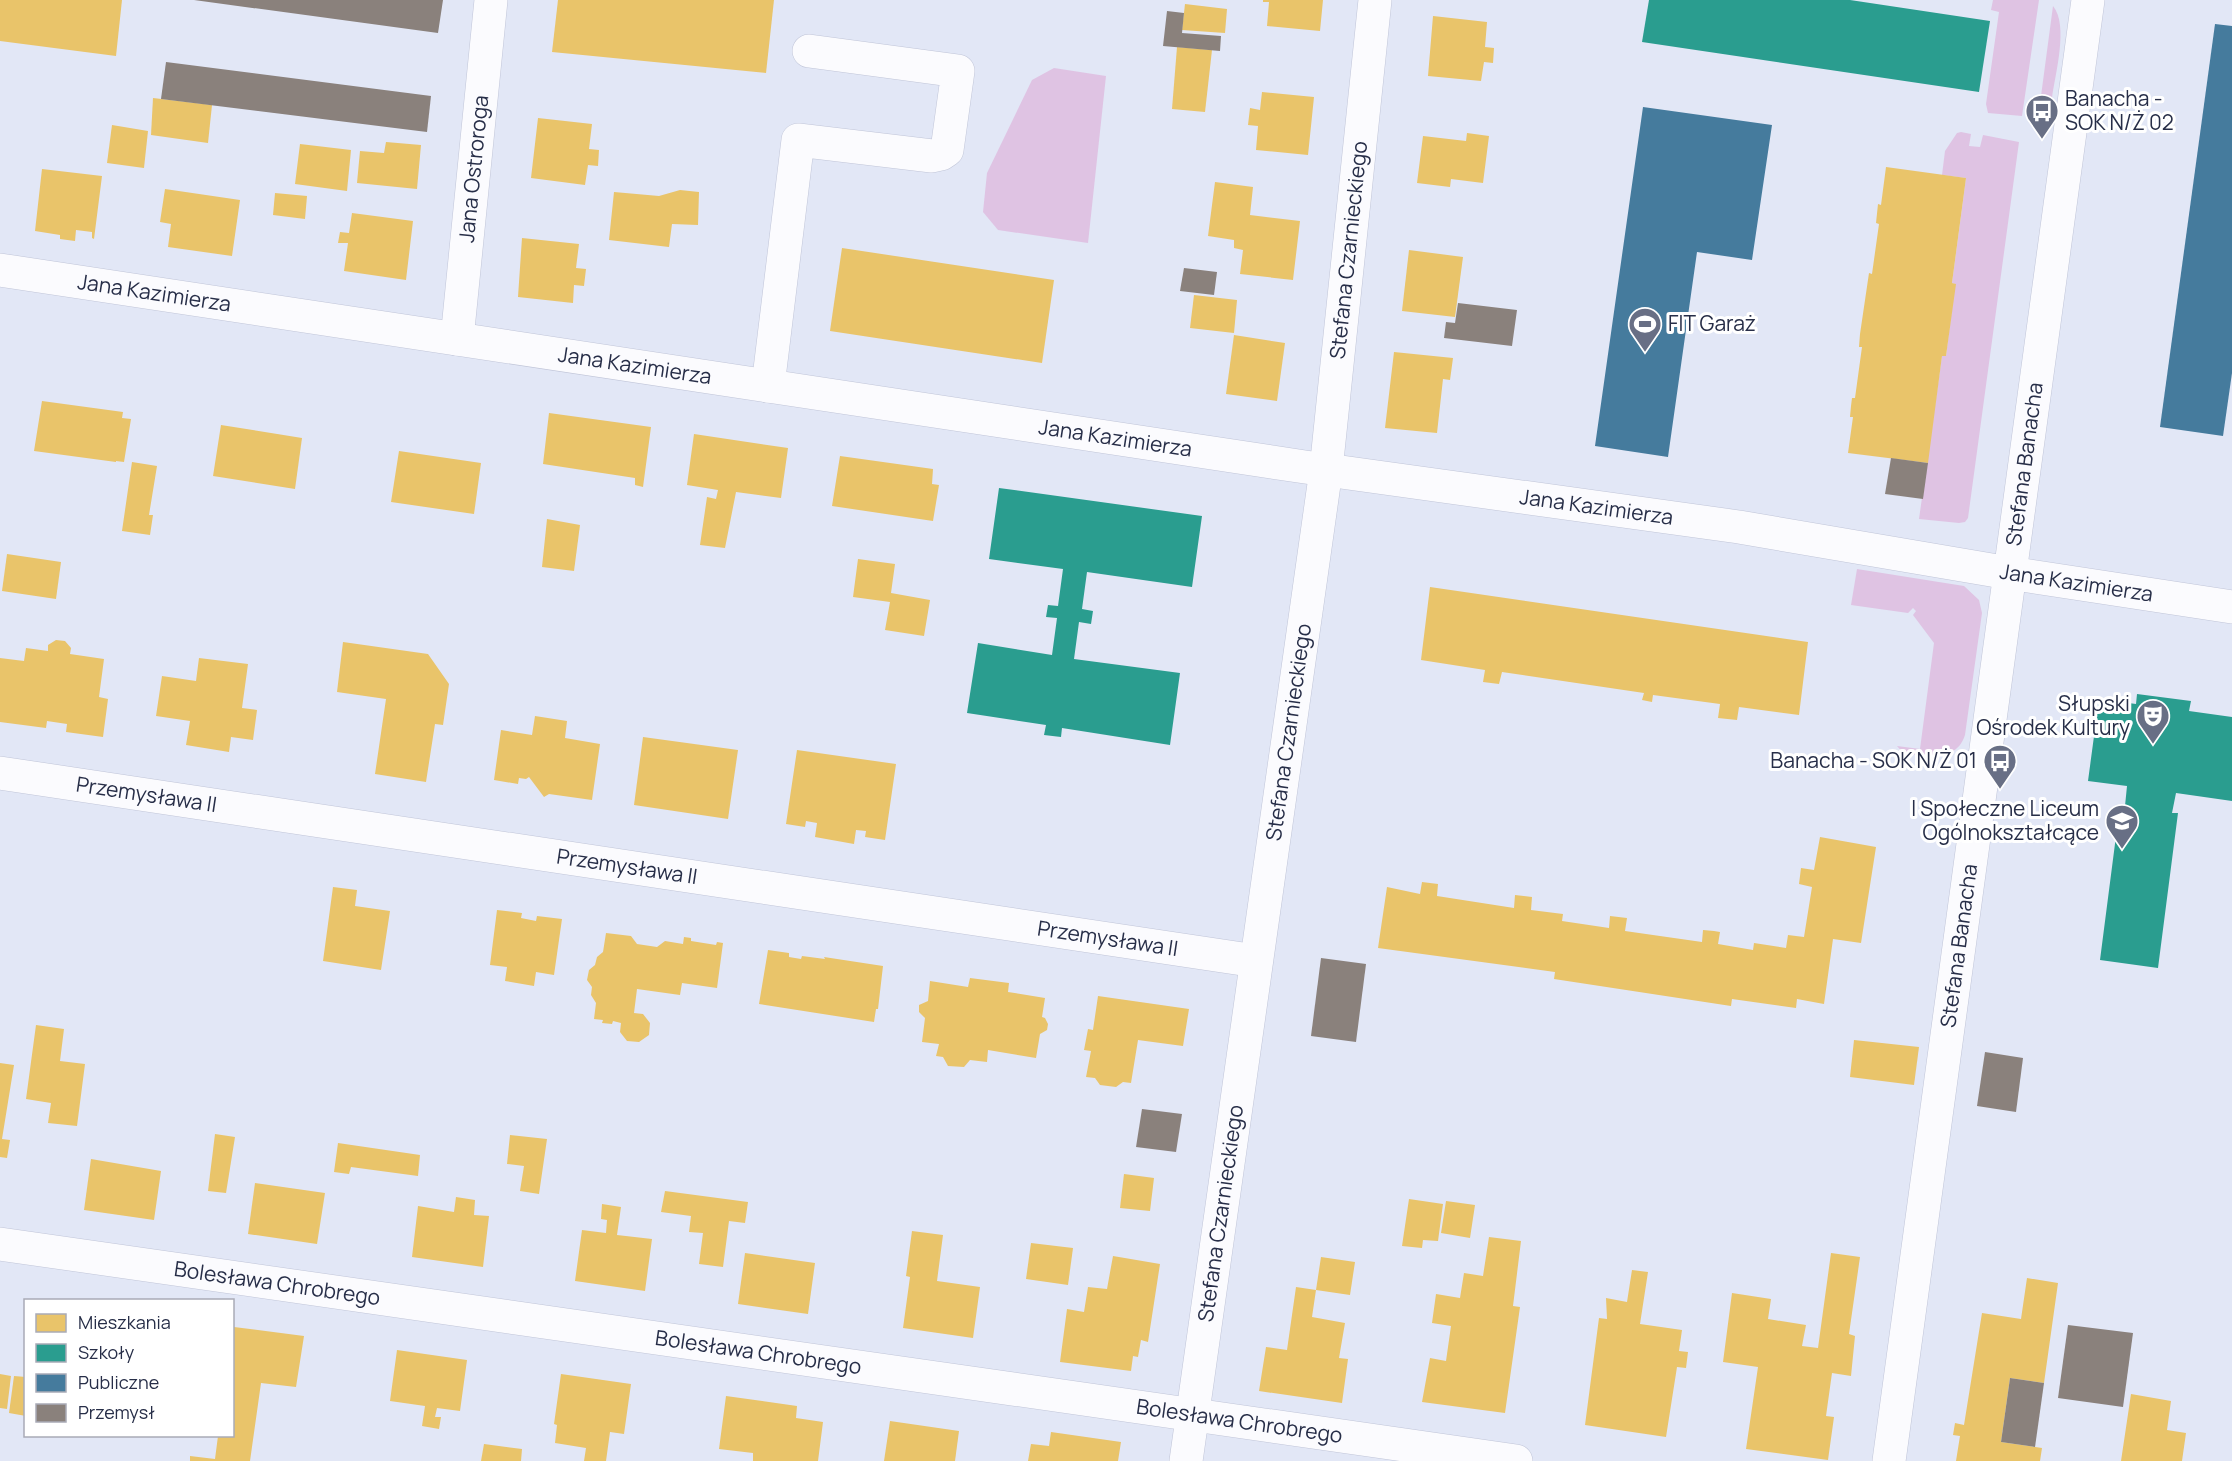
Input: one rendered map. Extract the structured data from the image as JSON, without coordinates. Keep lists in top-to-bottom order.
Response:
{
  "streets": {
    "street": [
      "Jana Ostroroga",
      "Stefana Czarnieckiego",
      "Jana Kazimierza",
      "Stefana Banacha",
      "Przemysława II",
      "Bolesława Chrobrego"
    ]
  },
  "crossings": [
    ["Jana Ostroroga", "Jana Kazimierza"],
    ["Stefana Czarnieckiego", "Jana Kazimierza"],
    ["Stefana Czarnieckiego", "Przemysława II"],
    ["Stefana Czarnieckiego", "Bolesława Chrobrego"],
    ["Jana Kazimierza", "Stefana Banacha"]
  ],
  "places": {
    "bus stop": ["Banacha - SOK N/Ż 02", "Banacha - SOK N/Ż 01"],
    "sports": ["FIT Garaż"],
    "theatre": ["Słupski Ośrodek Kultury"],
    "school or university": ["I Społeczne Liceum Ogólnokształcące"]
  },
  "legend": [
    "Mieszkania",
    "Szkoły",
    "Publiczne",
    "Przemysł"
  ]
}
